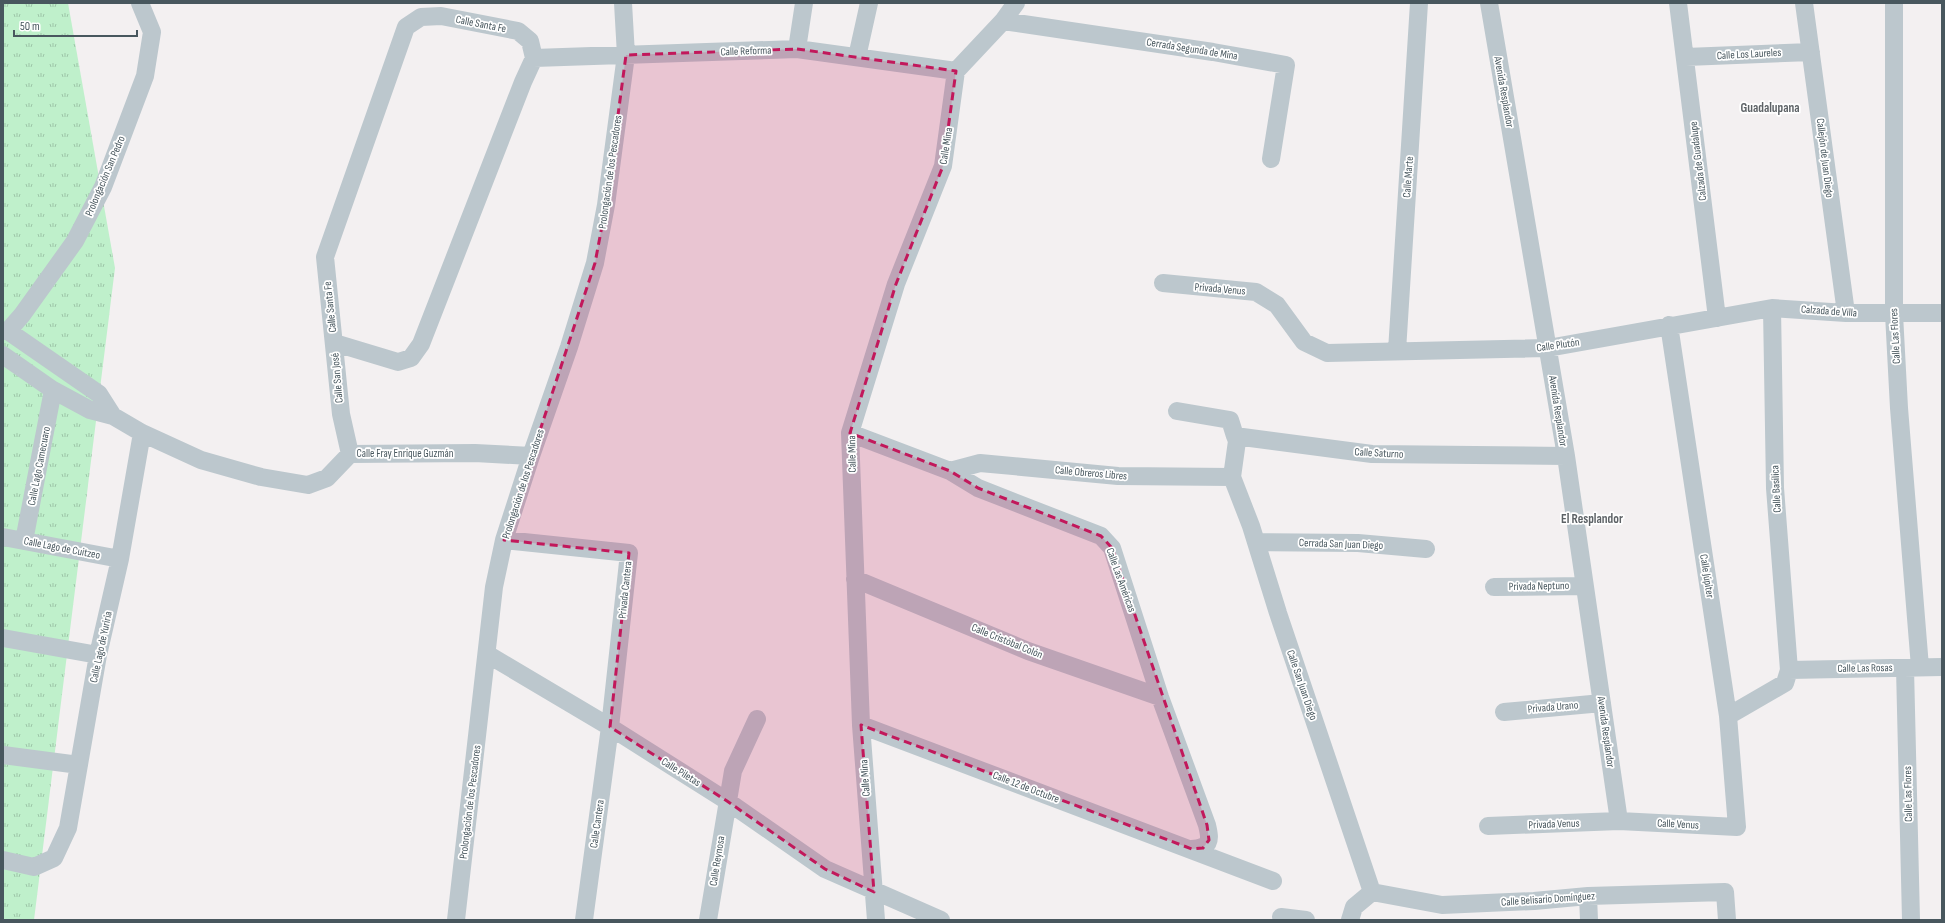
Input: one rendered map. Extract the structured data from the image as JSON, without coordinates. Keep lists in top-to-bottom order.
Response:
{
  "streets": {
    "street": [
      "Calle Santa Fe",
      "Cerrada Segunda de Mina",
      "Calle Reforma",
      "Calle Los Laureles",
      "Avenida Resplandor",
      "Calle Mina",
      "Callejón de Juan Diego",
      "Calzada de Guadalupe",
      "Prolongación de los Pescadores",
      "Prolongación San Pedro",
      "Calle Marte",
      "Privada Venus",
      "Calzada de Villa",
      "Calle Las Flores",
      "Calle Plutón",
      "Calle San José",
      "Calle Fray Enrique Guzmán",
      "Calle Saturno",
      "Calle Lago Camecuaro",
      "Calle Obreros Libres",
      "Calle Basílica",
      "Cerrada San Juan Diego",
      "Calle Lago de Cuitzeo",
      "Calle Júpiter",
      "Calle Las Américas",
      "Privada Neptuno",
      "Privada Cantera",
      "Calle Cristóbal Colón",
      "Calle Lago de Yuriria",
      "Calle Las Rosas",
      "Calle San Juan Diego",
      "Privada Urano",
      "Calle Piletas",
      "Calle 12 de Octubre",
      "Calle Cantera",
      "Calle Venus",
      "Calle Reynosa",
      "Calle Belisario Domínguez"
    ]
  },
  "crossings": [
    ["Calle Santa Fe", "Calle Reforma"],
    ["Calle Santa Fe", "Calle San José"],
    ["Calle Reforma", "Calle Mina"],
    ["Calle Reforma", "Prolongación de los Pescadores"],
    ["Calle Reforma", "Calle San José"],
    ["Calle Los Laureles", "Callejón de Juan Diego"],
    ["Calle Los Laureles", "Calzada de Guadalupe"],
    ["Avenida Resplandor", "Privada Venus"],
    ["Avenida Resplandor", "Calle Plutón"],
    ["Avenida Resplandor", "Calle Saturno"],
    ["Avenida Resplandor", "Privada Neptuno"],
    ["Avenida Resplandor", "Privada Urano"],
    ["Avenida Resplandor", "Calle Venus"],
    ["Calle Mina", "Calle Las Américas"],
    ["Calle Mina", "Calle Cristóbal Colón"],
    ["Calle Mina", "Calle Piletas"],
    ["Calle Mina", "Calle 12 de Octubre"],
    ["Callejón de Juan Diego", "Calzada de Villa"],
    ["Calzada de Guadalupe", "Calzada de Villa"],
    ["Calzada de Guadalupe", "Calle Plutón"],
    ["Prolongación de los Pescadores", "Calle Fray Enrique Guzmán"],
    ["Prolongación de los Pescadores", "Privada Cantera"],
    ["Prolongación de los Pescadores", "Calle Piletas"],
    ["Prolongación San Pedro", "Calle Fray Enrique Guzmán"],
    ["Calle Marte", "Privada Venus"],
    ["Calle Marte", "Calle Plutón"],
    ["Privada Venus", "Calle Plutón"],
    ["Privada Venus", "Calle Venus"],
    ["Calzada de Villa", "Calle Las Flores"],
    ["Calzada de Villa", "Calle Plutón"],
    ["Calzada de Villa", "Calle Basílica"],
    ["Calle Las Flores", "Calle Las Rosas"],
    ["Calle Plutón", "Calle Júpiter"],
    ["Calle San José", "Calle Fray Enrique Guzmán"],
    ["Calle Fray Enrique Guzmán", "Calle Lago Camecuaro"],
    ["Calle Fray Enrique Guzmán", "Calle Lago de Yuriria"],
    ["Calle Lago Camecuaro", "Calle Lago de Cuitzeo"],
    ["Calle Obreros Libres", "Calle Las Américas"],
    ["Calle Obreros Libres", "Calle San Juan Diego"],
    ["Calle Basílica", "Calle Las Rosas"],
    ["Cerrada San Juan Diego", "Calle San Juan Diego"],
    ["Calle Lago de Cuitzeo", "Calle Lago de Yuriria"],
    ["Calle Júpiter", "Calle Venus"],
    ["Calle Las Américas", "Calle Cristóbal Colón"],
    ["Calle Las Américas", "Calle 12 de Octubre"],
    ["Privada Cantera", "Calle Piletas"],
    ["Privada Cantera", "Calle Cantera"],
    ["Calle San Juan Diego", "Calle Belisario Domínguez"],
    ["Calle Piletas", "Calle Cantera"],
    ["Calle Piletas", "Calle Reynosa"]
  ],
  "districts": ["Guadalupana", "El Resplandor"],
  "scale_bar": "50 m"
}
